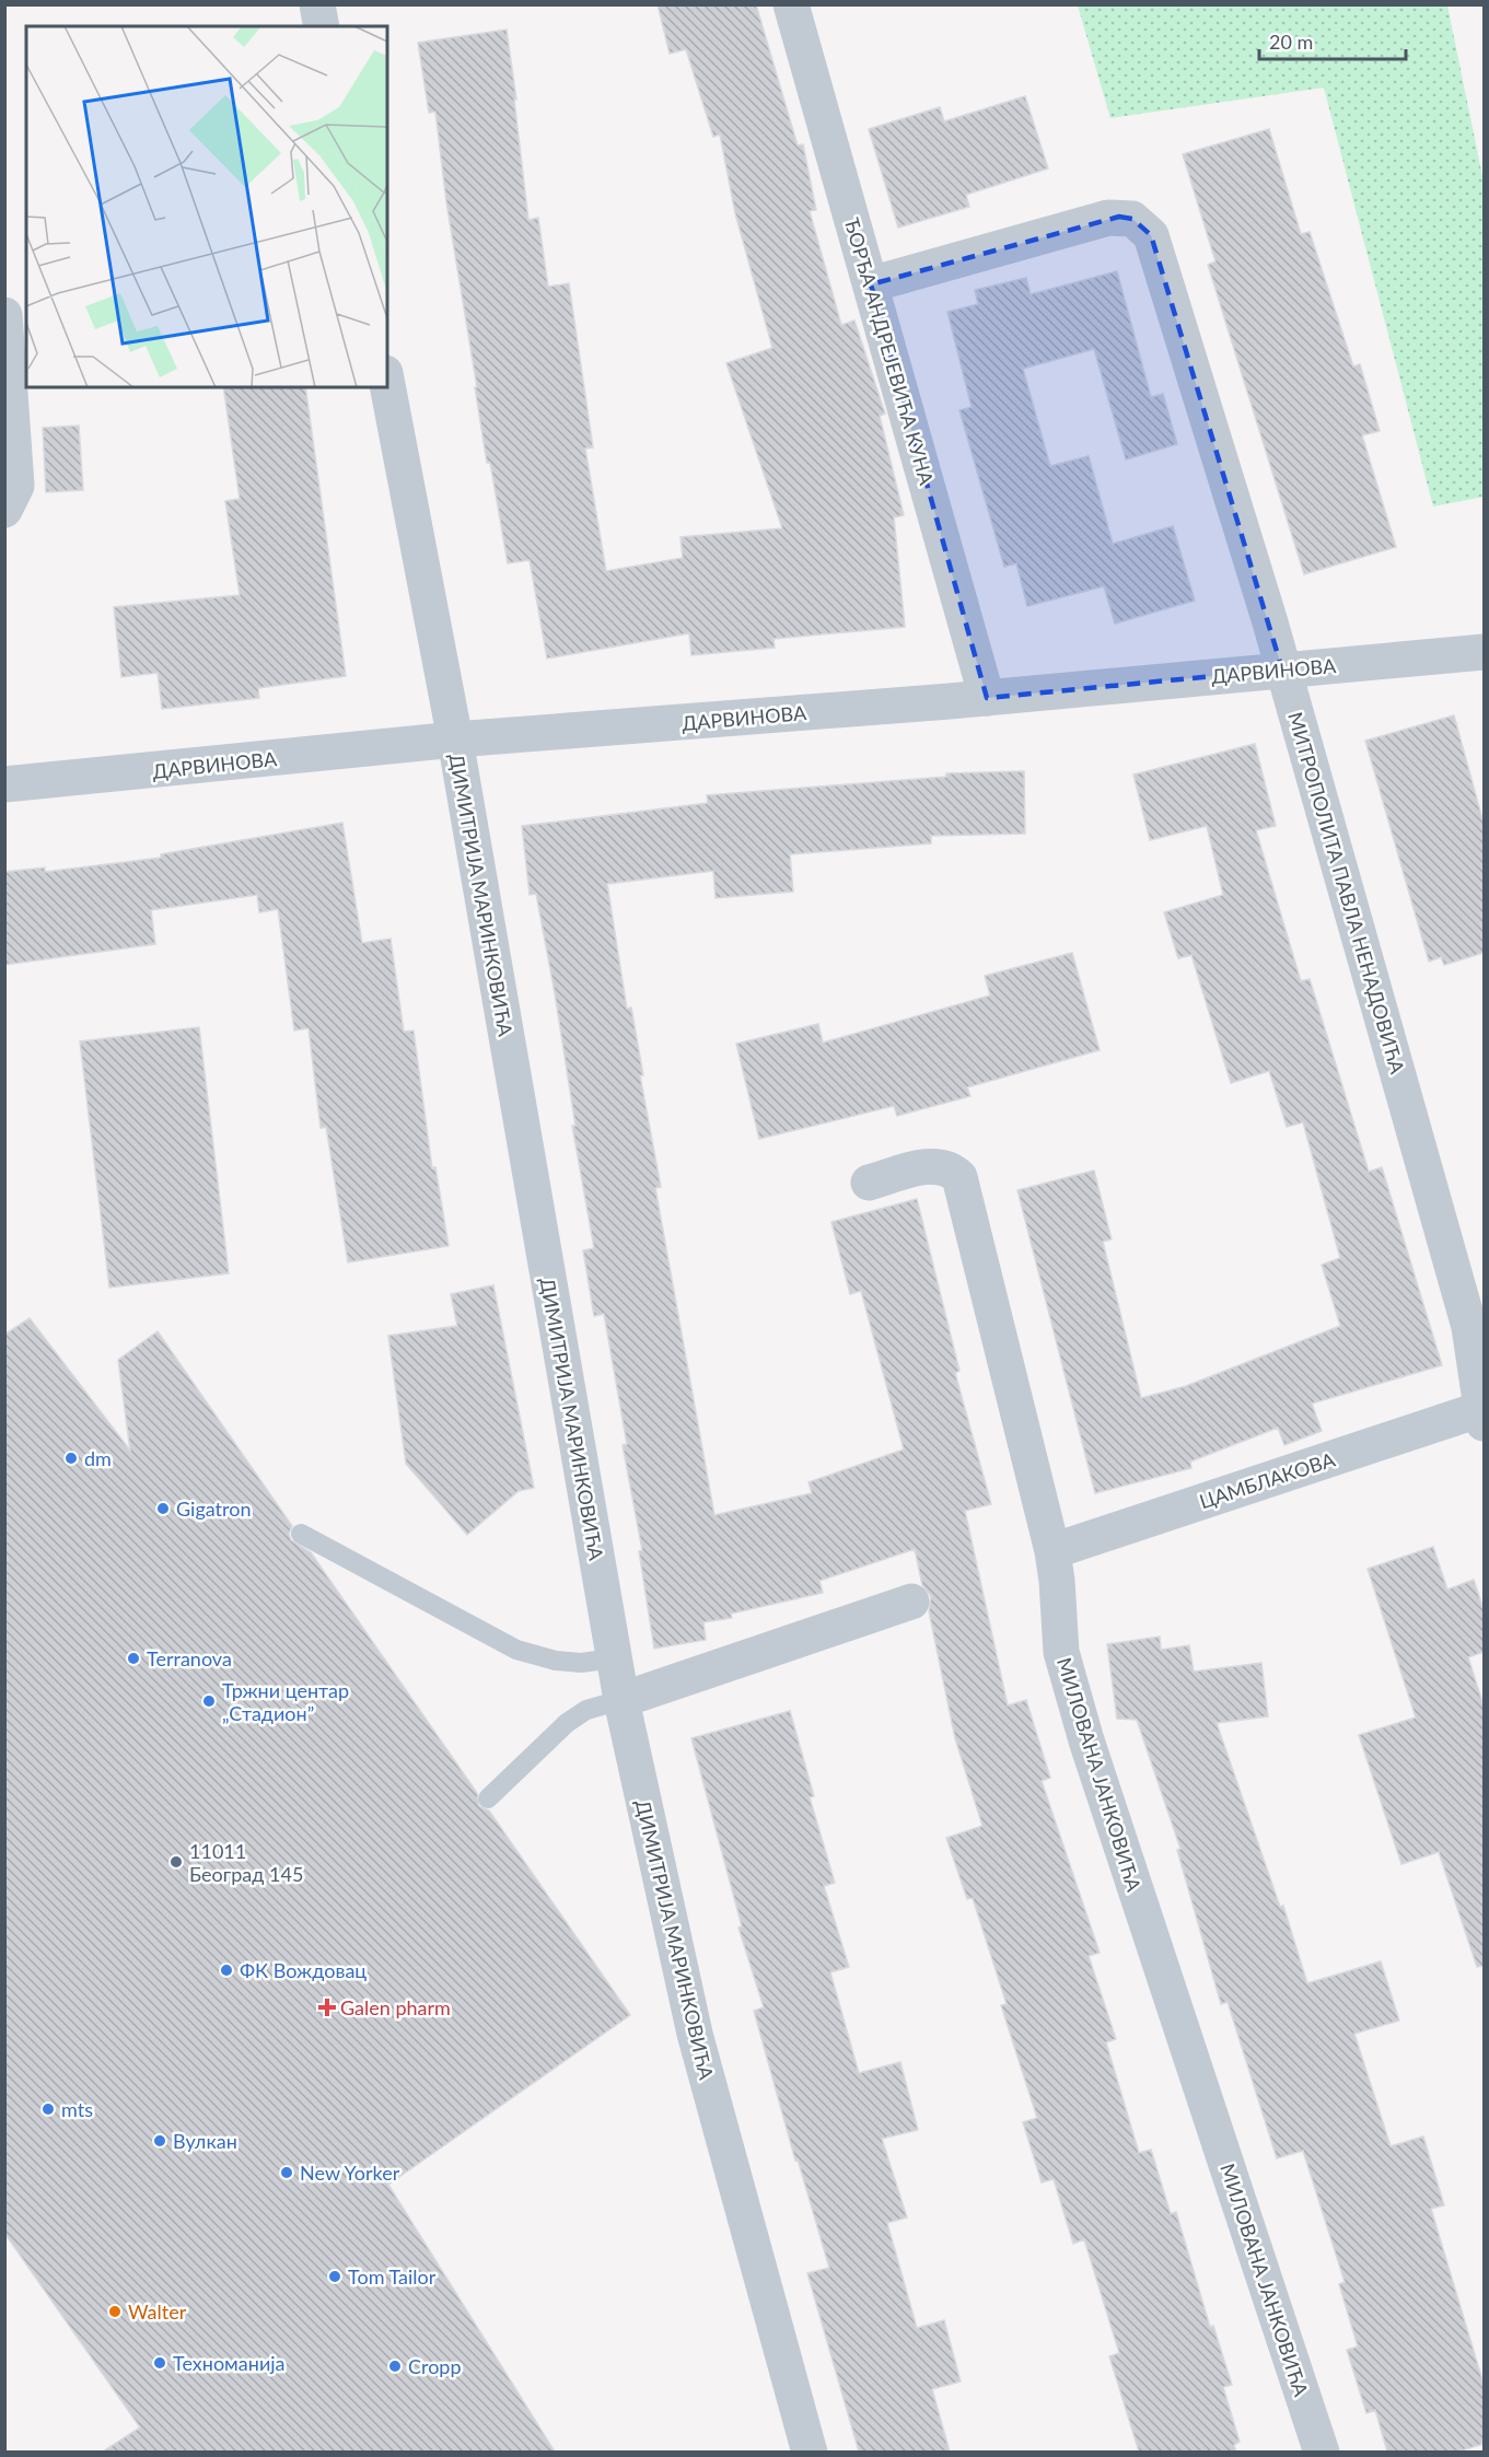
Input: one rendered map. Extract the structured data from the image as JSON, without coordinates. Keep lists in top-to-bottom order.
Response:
{
  "streets": {
    "street": [
      "ЂОРЂА АНДРЕЈЕВИЋА КУНА",
      "ДАРВИНОВА",
      "МИТРОПОЛИТА ПАВЛА НЕНАДОВИЋА",
      "ДИМИТРИЈА МАРИНКОВИЋА",
      "ЦАМБЛАКОВА",
      "МИЛОВАНА ЈАНКОВИЋА"
    ]
  },
  "crossings": [
    ["ЂОРЂА АНДРЕЈЕВИЋА КУНА", "ДАРВИНОВА"],
    ["ЂОРЂА АНДРЕЈЕВИЋА КУНА", "МИТРОПОЛИТА ПАВЛА НЕНАДОВИЋА"],
    ["ДАРВИНОВА", "МИТРОПОЛИТА ПАВЛА НЕНАДОВИЋА"],
    ["ДАРВИНОВА", "ДИМИТРИЈА МАРИНКОВИЋА"],
    ["МИТРОПОЛИТА ПАВЛА НЕНАДОВИЋА", "ЦАМБЛАКОВА"],
    ["ЦАМБЛАКОВА", "МИЛОВАНА ЈАНКОВИЋА"]
  ],
  "places": {
    "other": [
      "dm",
      "Gigatron",
      "Terranova",
      "Тржни центар „Стадион”",
      "11011 Београд 145",
      "ФК Вождовац",
      "mts",
      "Вулкан",
      "New Yorker",
      "Tom Tailor",
      "Walter",
      "Техноманија",
      "Cropp"
    ],
    "health": ["Galen pharm"]
  },
  "scale_bar": "20 m"
}
